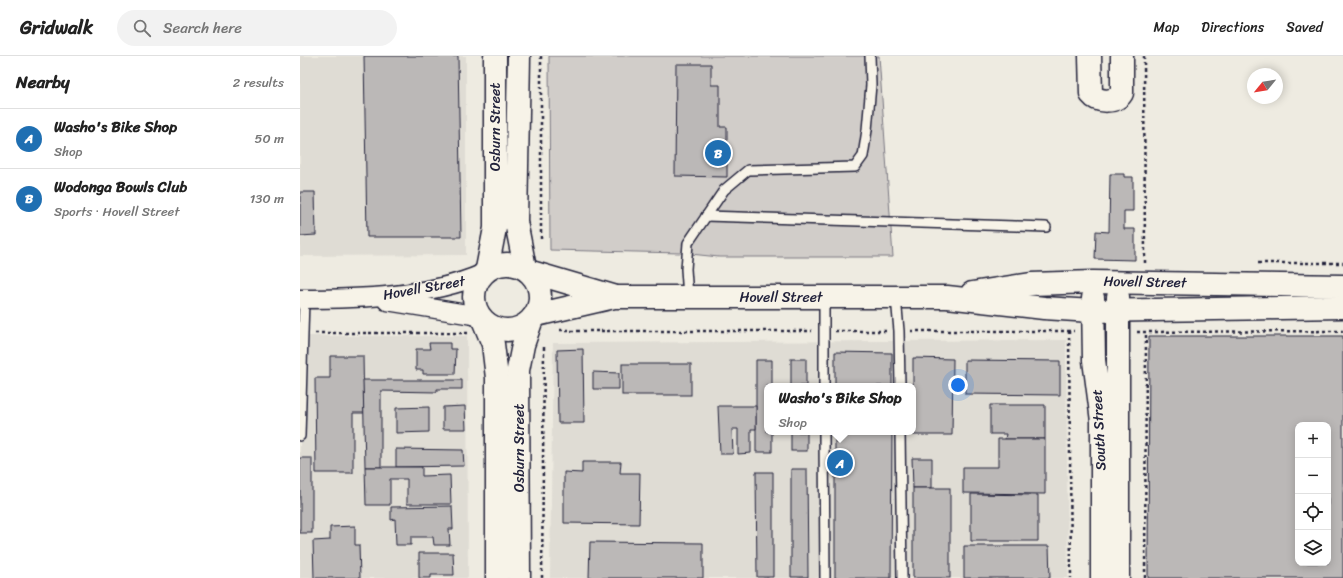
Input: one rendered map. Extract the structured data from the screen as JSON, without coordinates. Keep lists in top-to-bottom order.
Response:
{
  "streets": {
    "street": ["Osburn Street", "Hovell Street", "South Street"]
  },
  "crossings": [
    ["Osburn Street", "Hovell Street"],
    ["Hovell Street", "South Street"]
  ],
  "north": "bottom left",
  "page": {
    "header": "Gridwalk",
    "search": "Search here",
    "nav": ["Map", "Directions", "Saved"],
    "heading": ["Nearby", "2 results"],
    "list": [
      {
        "mark": "A",
        "name": "Washo's Bike Shop",
        "note": "Shop",
        "value": "50 m"
      },
      {
        "mark": "B",
        "name": "Wodonga Bowls Club",
        "note": "Sports · Hovell Street",
        "value": "130 m"
      }
    ],
    "pins": ["B", "A"],
    "popup": ["Washo's Bike Shop", "Shop"],
    "map_buttons": ["+", "−"]
  }
}
